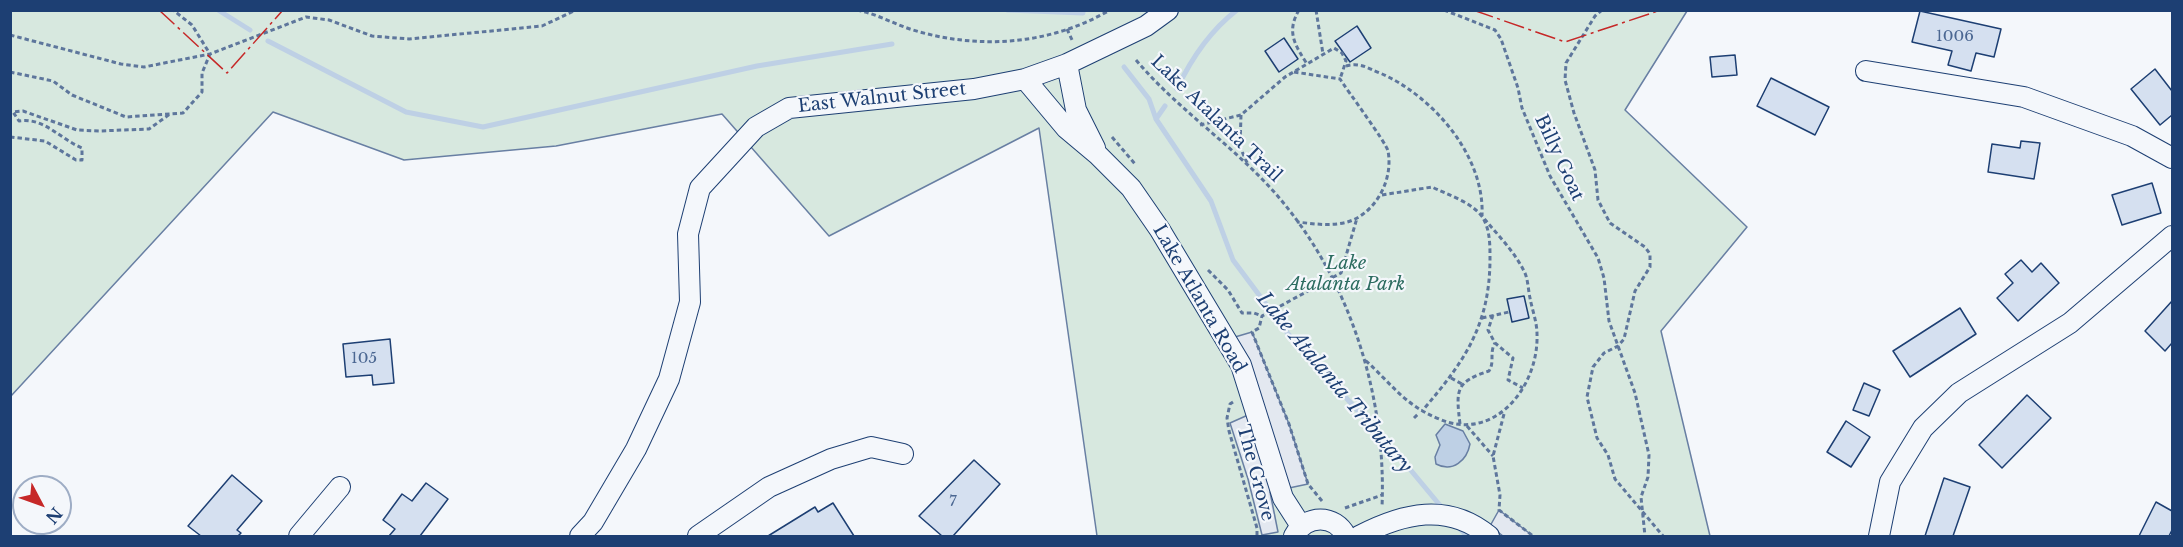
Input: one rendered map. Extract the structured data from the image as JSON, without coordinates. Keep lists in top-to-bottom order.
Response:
{
  "streets": {
    "street": ["East Walnut Street", "Lake Atlanta Road"],
    "path": ["Lake Atalanta Trail", "Billy Goat", "The Grove"]
  },
  "crossings": [
    ["East Walnut Street", "Lake Atlanta Road"],
    ["Lake Atlanta Road", "The Grove"]
  ],
  "water": ["Lake Atalanta Tributary"],
  "parks": ["Lake Atalanta Park"],
  "house_numbers": ["1006", "105", "7"],
  "north": "bottom right"
}
